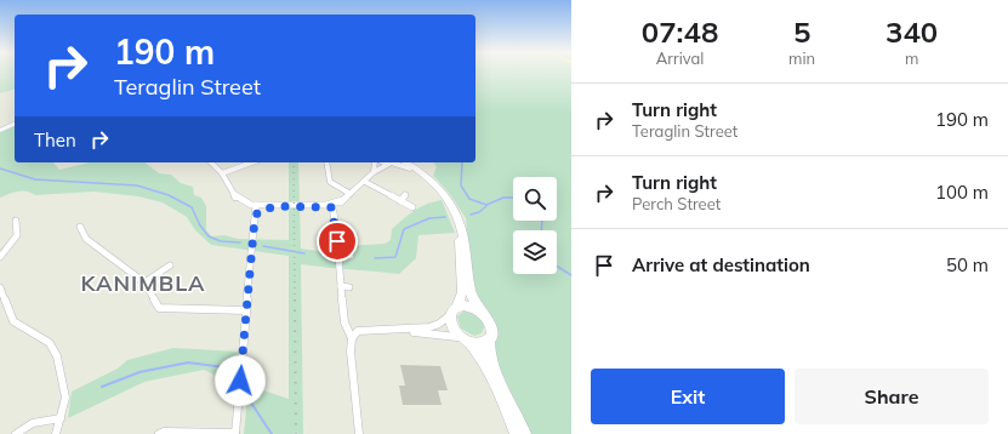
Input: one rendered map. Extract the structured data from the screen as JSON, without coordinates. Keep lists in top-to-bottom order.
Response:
{
  "districts": ["KANIMBLA"],
  "page": {
    "eta": [
      "07:48",
      "Arrival",
      "5",
      "min",
      "340",
      "m"
    ],
    "turn": ["190 m", "Teraglin Street"],
    "list": [
      {
        "name": "Turn right",
        "note": "Teraglin Street",
        "value": "190 m"
      },
      {
        "name": "Turn right",
        "note": "Perch Street",
        "value": "100 m"
      },
      {
        "name": "Arrive at destination",
        "value": "50 m"
      }
    ],
    "then": "Then",
    "buttons": ["Exit", "Share"]
  }
}
